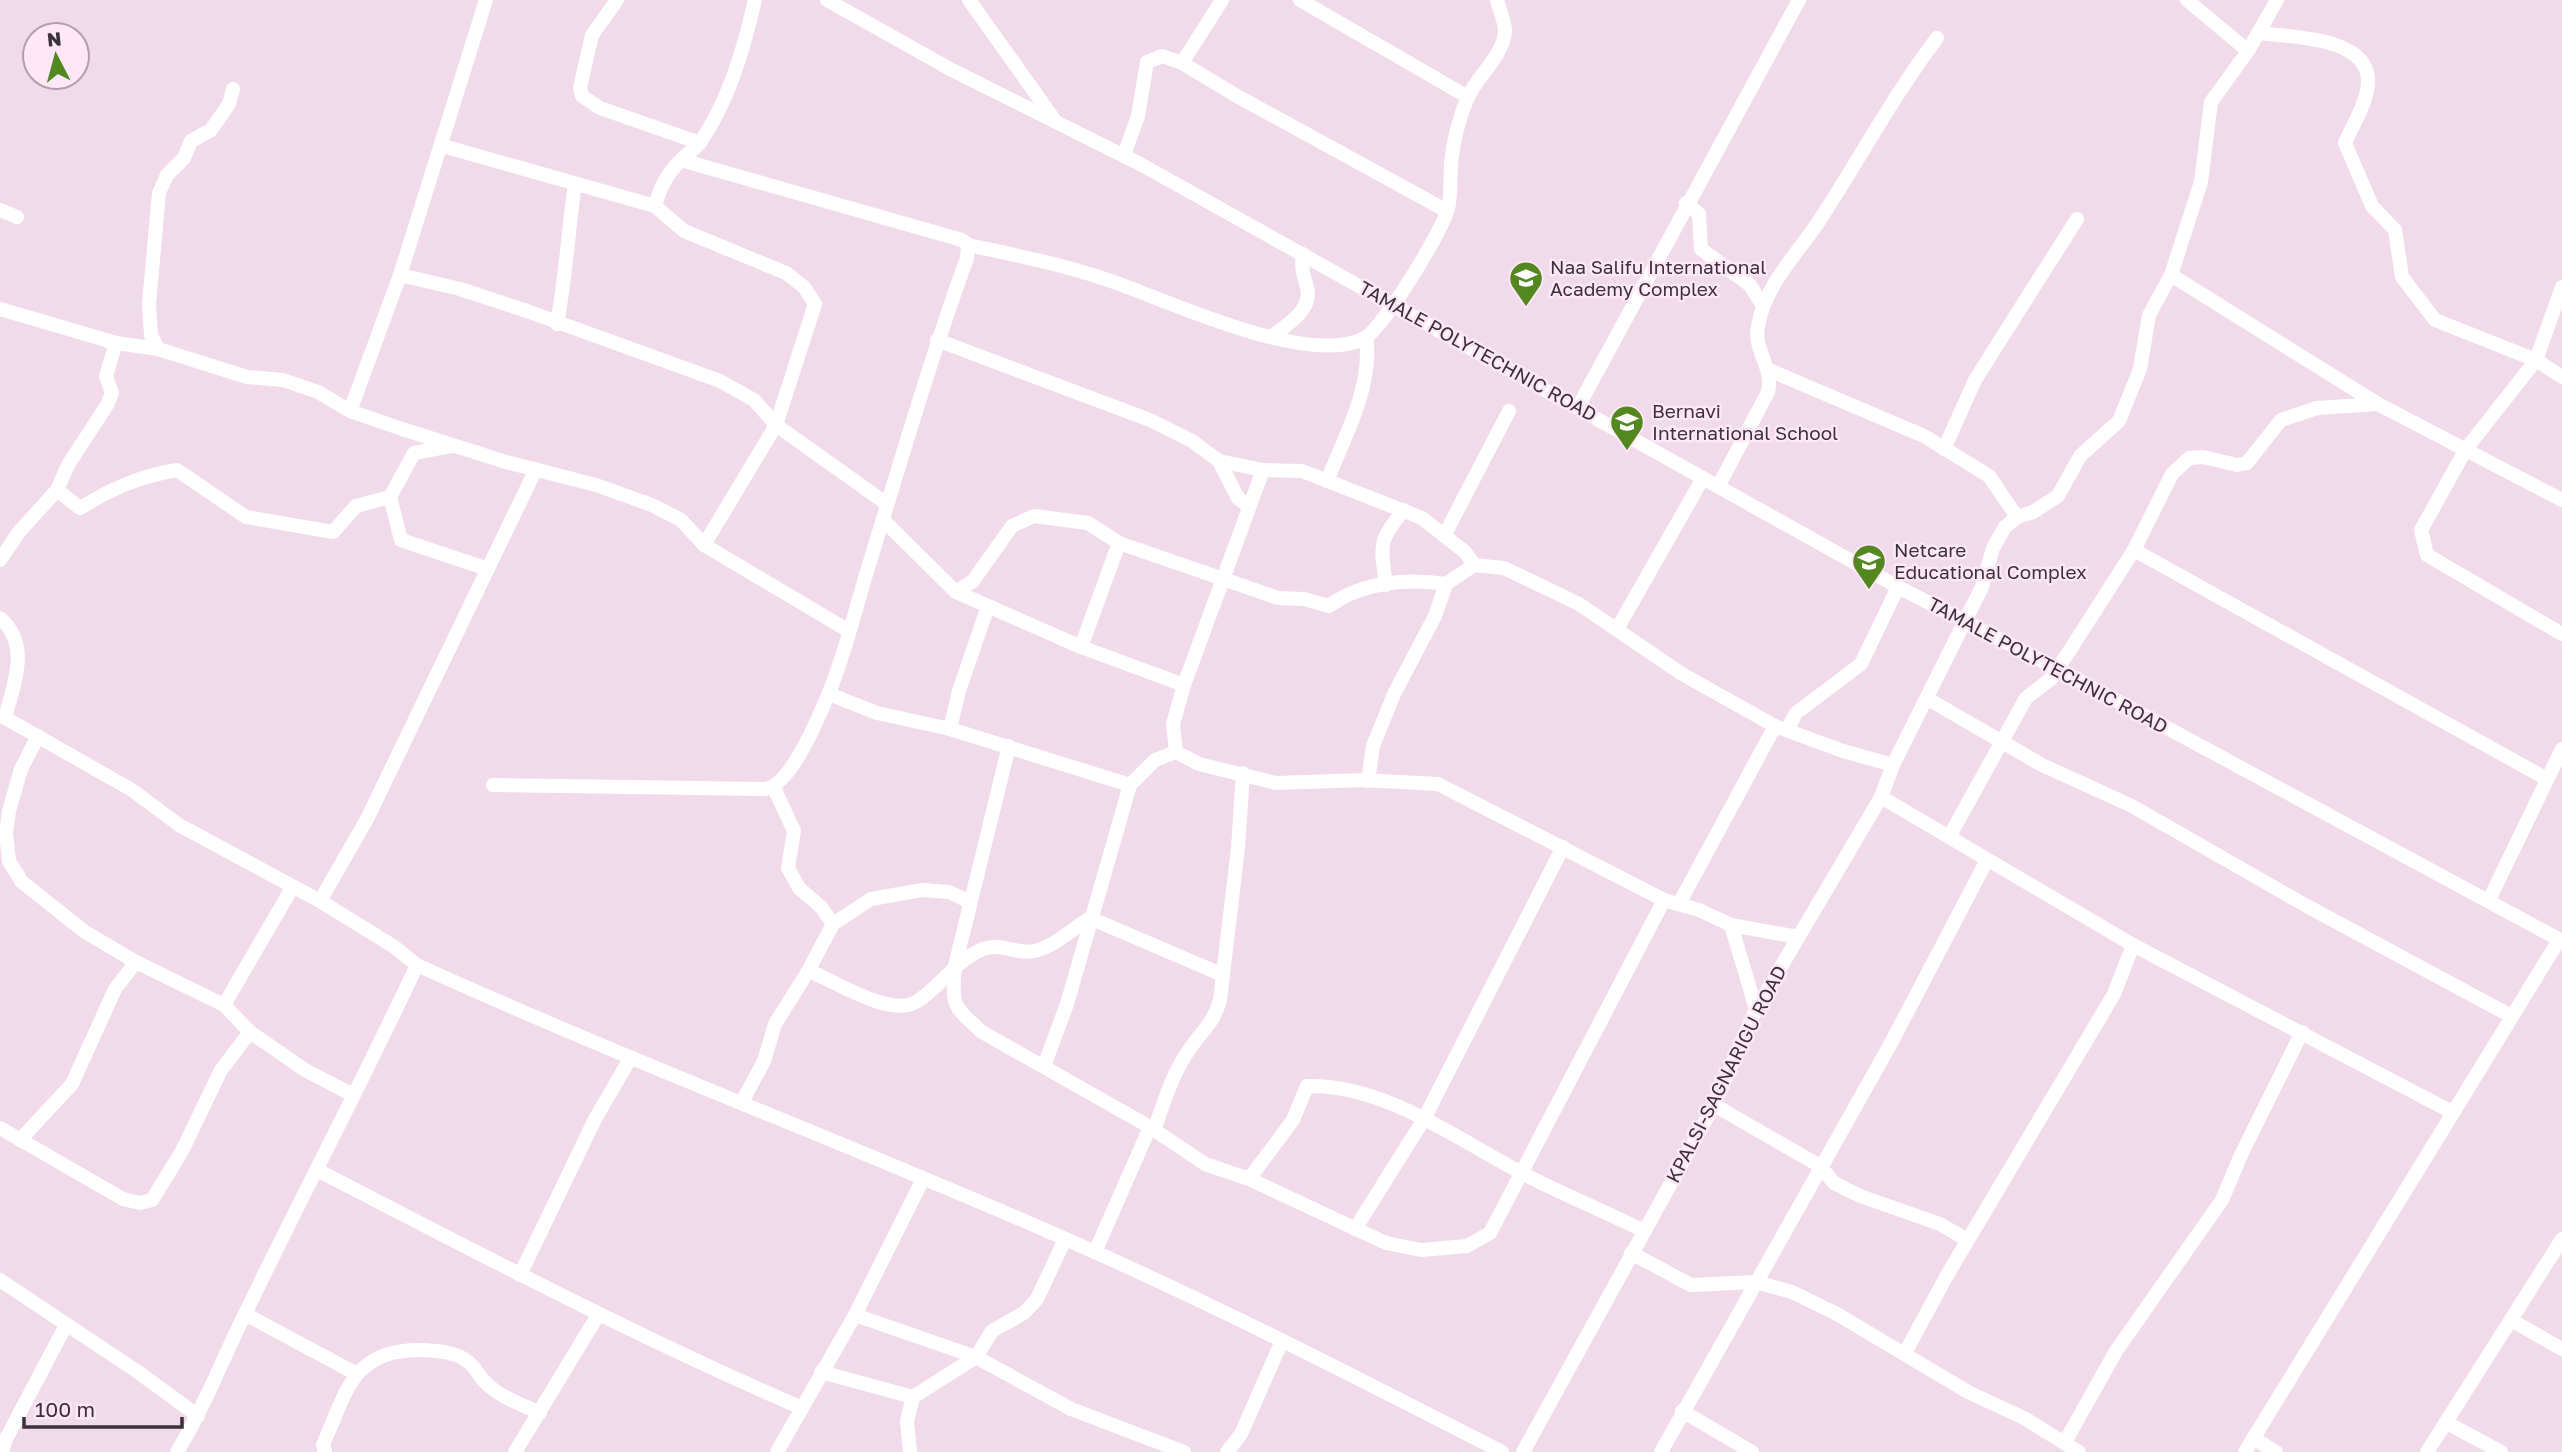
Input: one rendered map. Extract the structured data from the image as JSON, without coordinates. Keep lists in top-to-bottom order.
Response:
{
  "streets": {
    "street": ["TAMALE POLYTECHNIC ROAD", "KPALSI-SAGNARIGU ROAD"]
  },
  "crossings": [
    ["TAMALE POLYTECHNIC ROAD", "KPALSI-SAGNARIGU ROAD"]
  ],
  "places": {
    "school or university": ["Naa Salifu International Academy Complex", "Bernavi International School", "Netcare Educational Complex"]
  },
  "scale_bar": "100 m",
  "north": "top"
}
